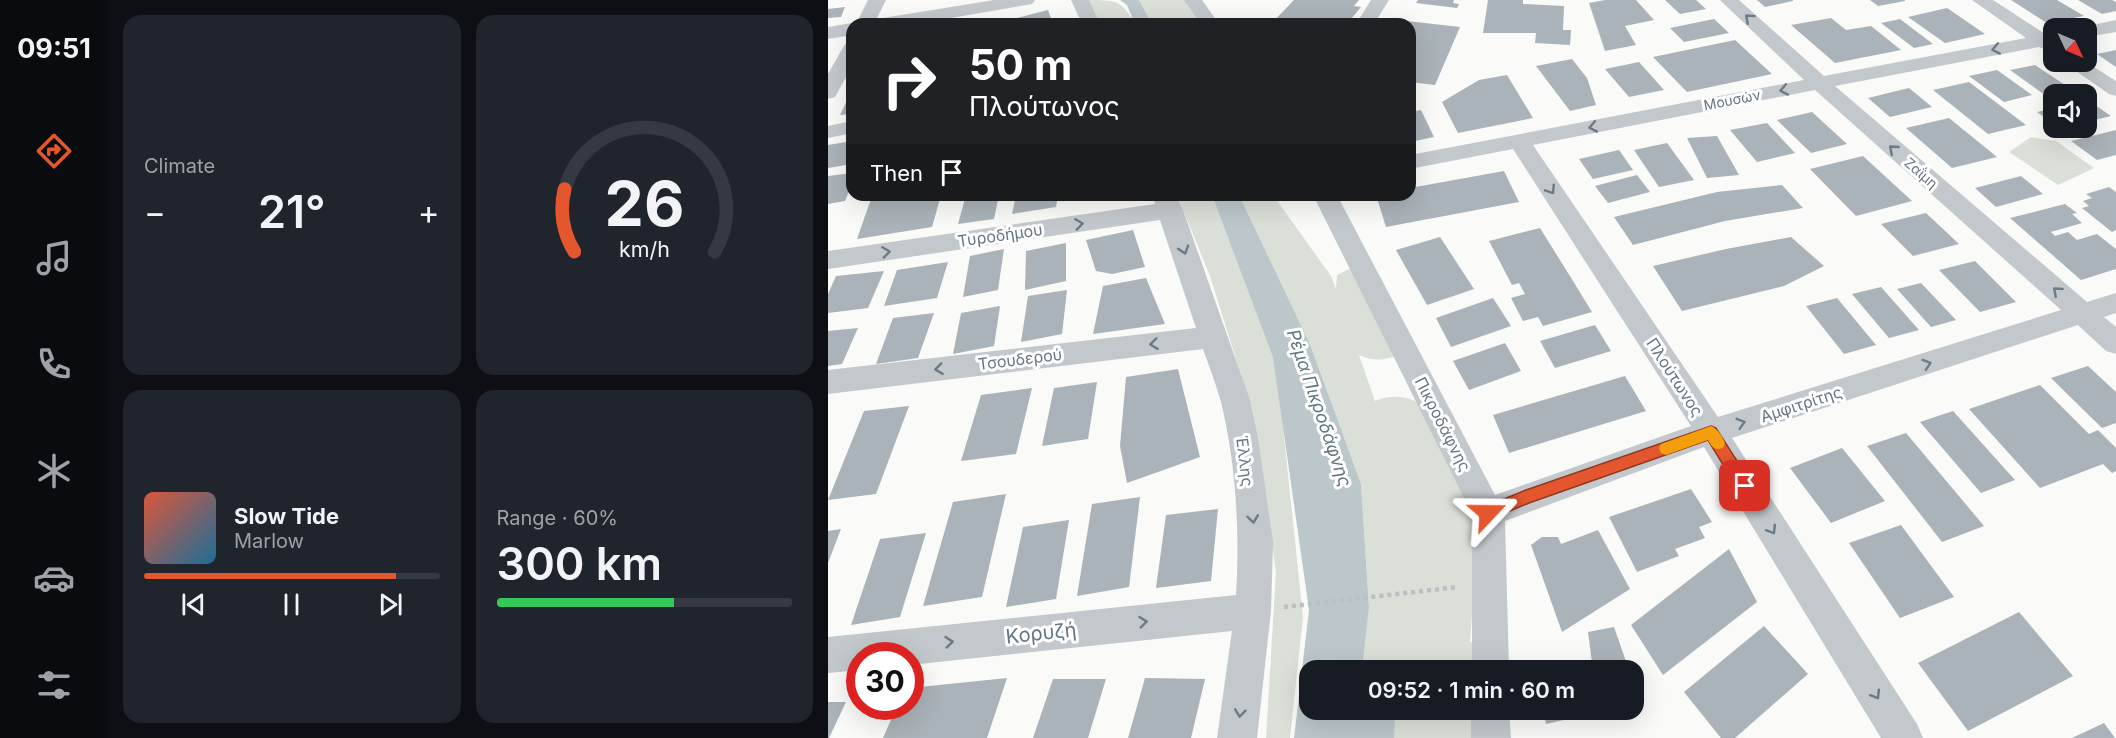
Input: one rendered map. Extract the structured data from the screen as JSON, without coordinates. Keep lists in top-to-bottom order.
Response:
{
  "streets": {
    "street": [
      "Μουσών",
      "Ζαΐμη",
      "Τυροδήμου",
      "Τσουδερού",
      "Πλούτωνος",
      "Αμφιτρίτης",
      "Πικροδάφνης",
      "Έλλης",
      "Κορυζή"
    ]
  },
  "crossings": [
    ["Μουσών", "Ζαΐμη"],
    ["Μουσών", "Πλούτωνος"],
    ["Ζαΐμη", "Αμφιτρίτης"],
    ["Τυροδήμου", "Έλλης"],
    ["Τσουδερού", "Έλλης"],
    ["Πλούτωνος", "Αμφιτρίτης"],
    ["Αμφιτρίτης", "Πικροδάφνης"],
    ["Έλλης", "Κορυζή"]
  ],
  "one_way": [
    "Μουσών",
    "Ζαΐμη",
    "Τσουδερού",
    "Πλούτωνος",
    "Αμφιτρίτης",
    "Έλλης",
    "Κορυζή"
  ],
  "water": ["Ρέμα Πικροδάφνης"],
  "north": "bottom right",
  "page": {
    "tabs": "09:51",
    "tile": [
      "Climate",
      ["Range · 60%", "300 km"]
    ],
    "turn": ["50 m", "Πλούτωνος"],
    "then": "Then",
    "heat": ["−", "21°", "+"],
    "song": ["Slow Tide", "Marlow"],
    "limit": "30",
    "trip": "09:52 · 1 min · 60 m",
    "gauge": ["26", "km/h"]
  }
}
